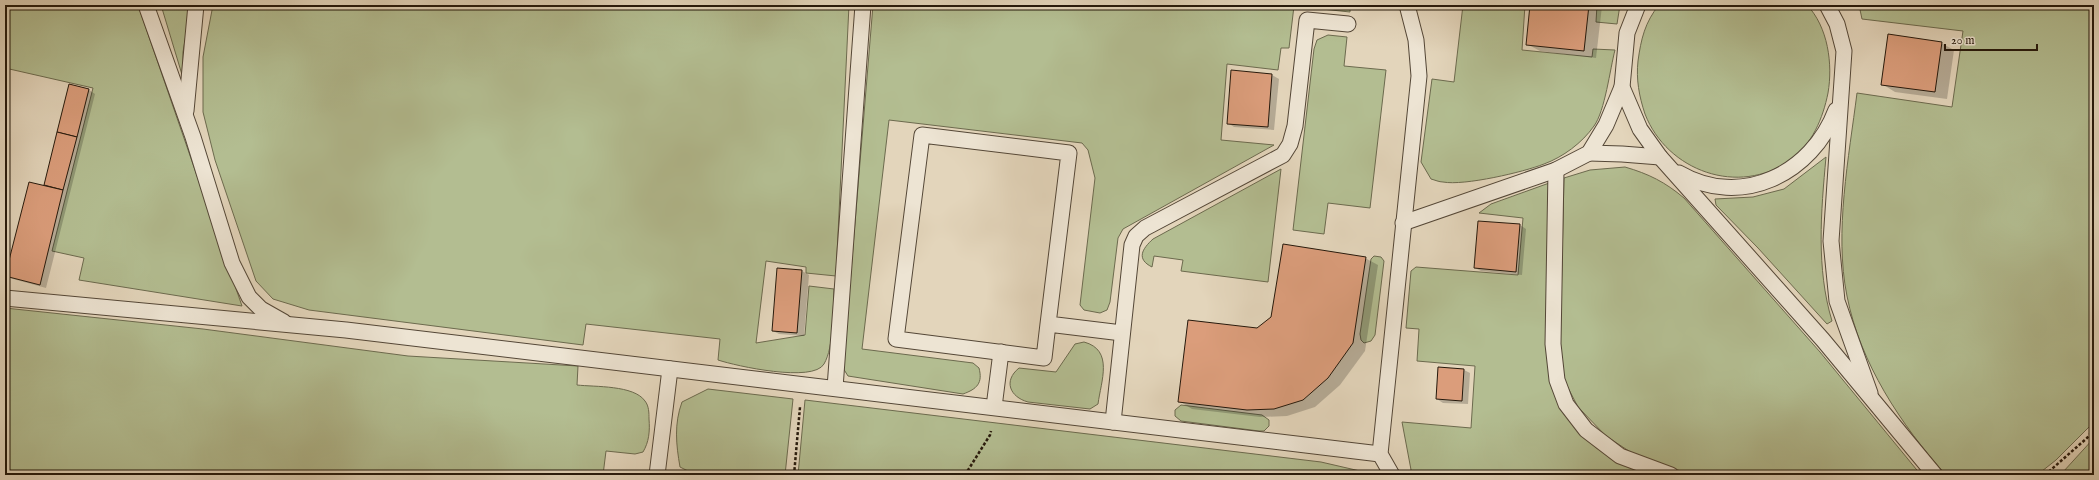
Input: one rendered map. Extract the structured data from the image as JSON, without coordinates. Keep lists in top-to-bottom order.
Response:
{
  "scale_bar": "20 m"
}
